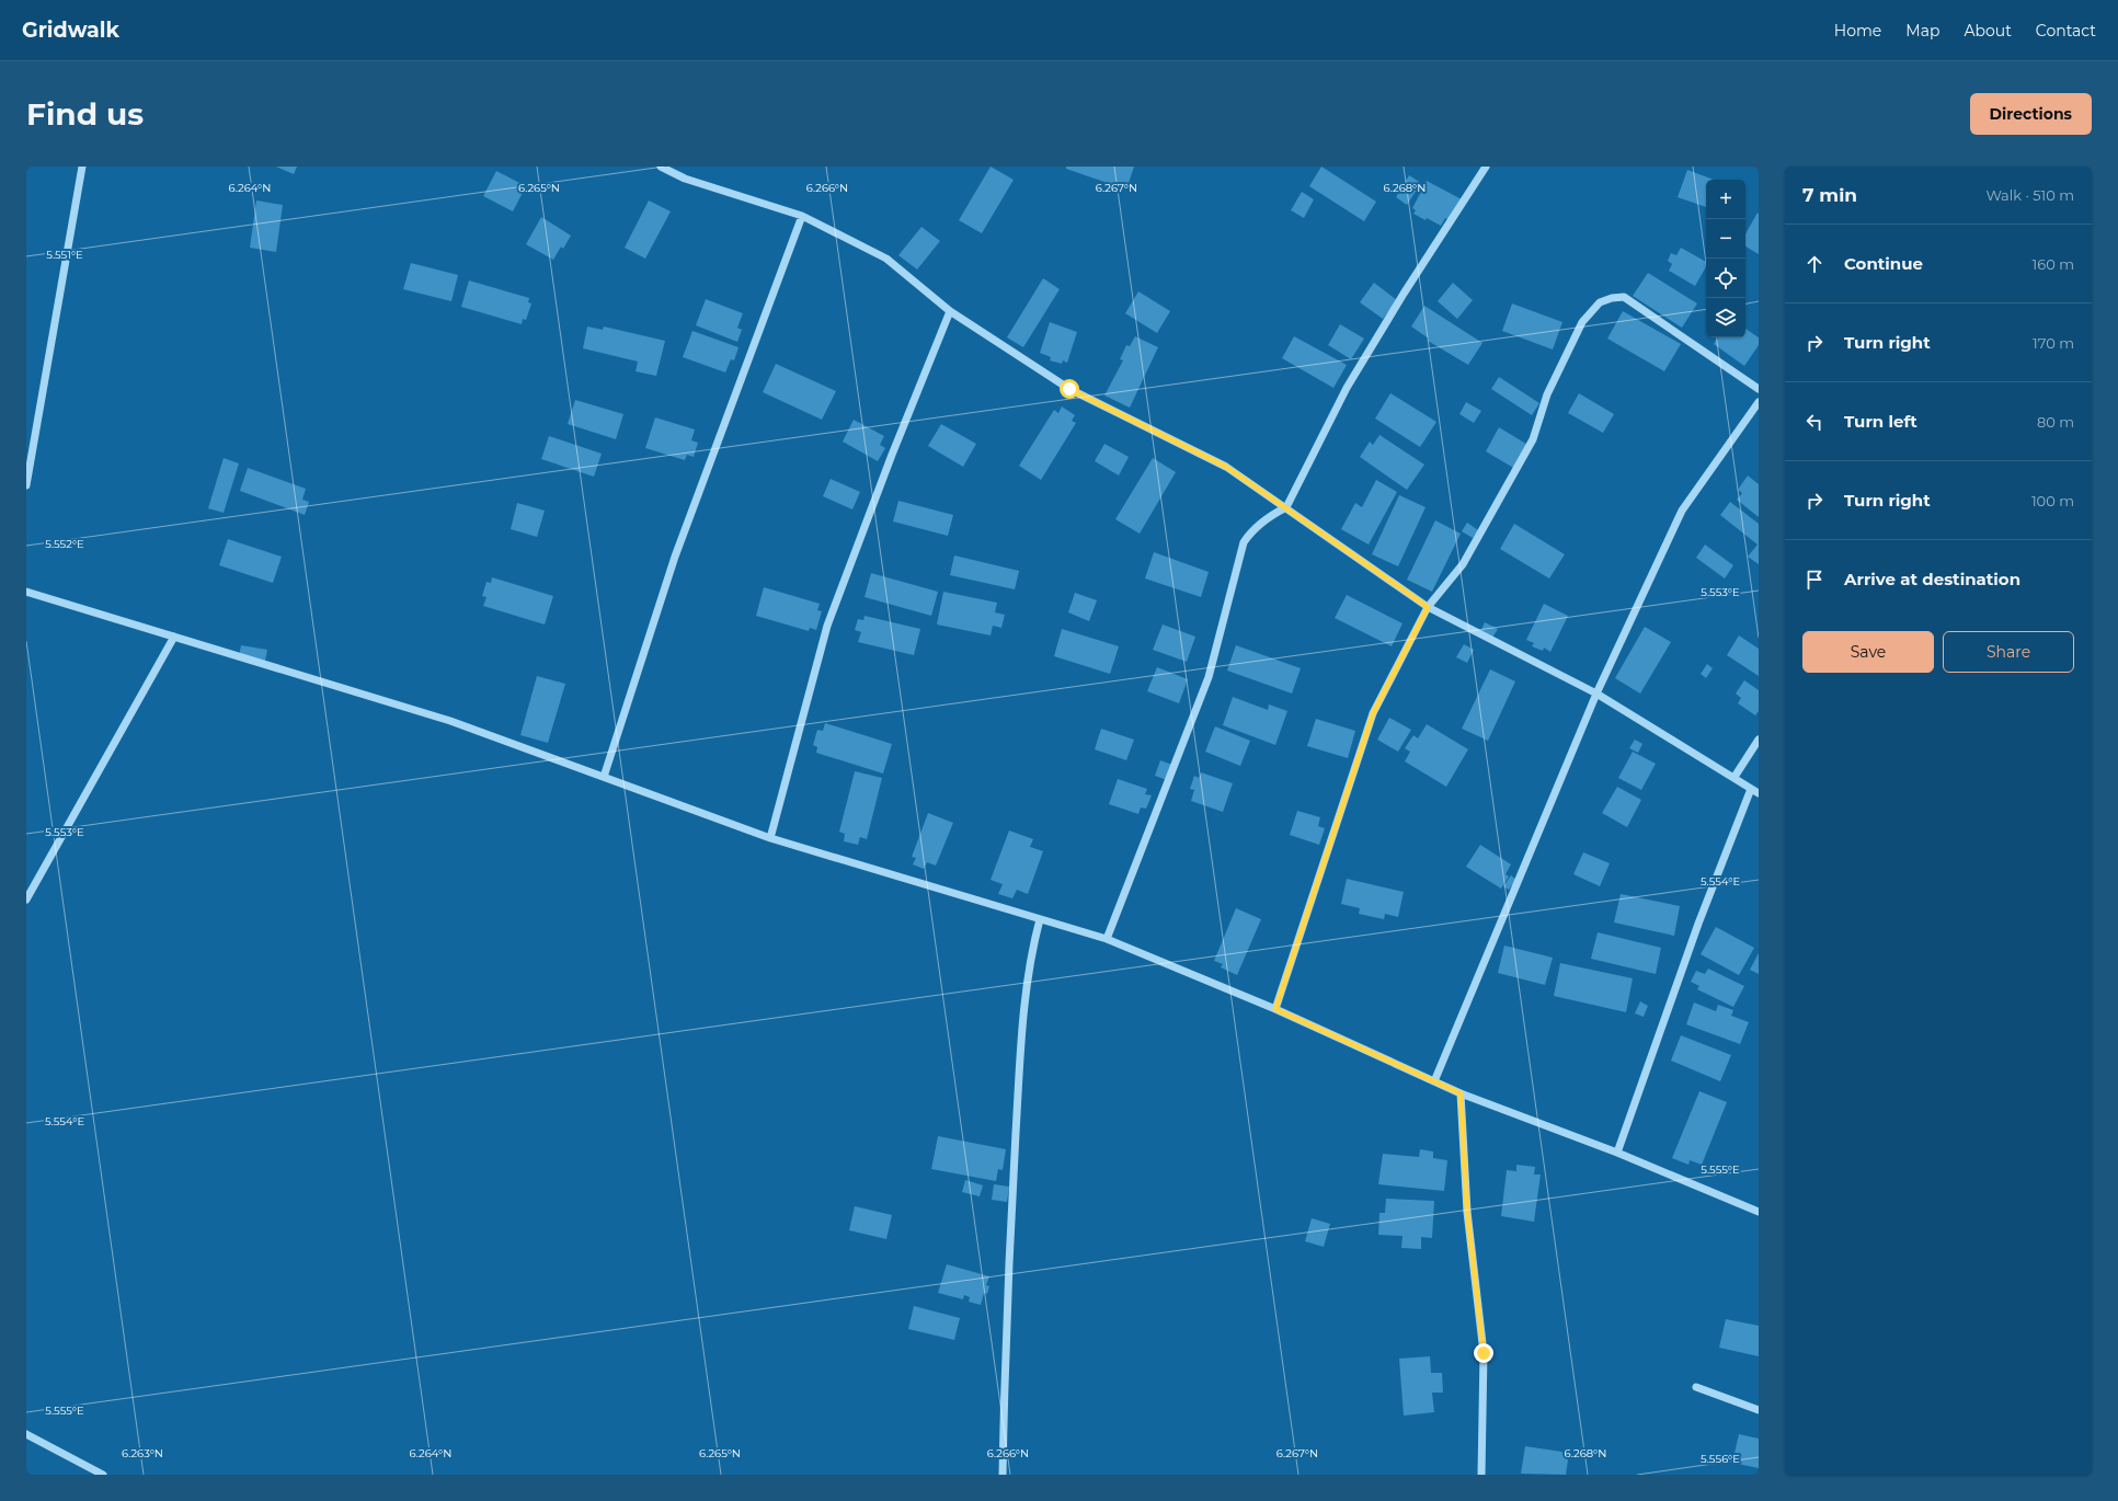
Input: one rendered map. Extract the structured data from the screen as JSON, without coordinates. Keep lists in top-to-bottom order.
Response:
{
  "page": {
    "header": "Gridwalk",
    "nav": [
      "Home",
      "Map",
      "About",
      "Contact"
    ],
    "buttons": [
      "Directions",
      ["Save", "Share"]
    ],
    "title": "Find us",
    "heading": ["7 min", "Walk · 510 m"],
    "map_buttons": ["+", "−"],
    "list": [
      ["Continue", "160 m"],
      ["Turn right", "170 m"],
      ["Turn left", "80 m"],
      ["Turn right", "100 m"],
      "Arrive at destination"
    ]
  },
  "coordinates": [
    "6.264°N",
    "6.265°N",
    "6.266°N",
    "6.267°N",
    "6.268°N",
    "5.551°E",
    "5.552°E",
    "5.553°E",
    "5.554°E",
    "5.555°E",
    "6.263°N",
    "5.556°E"
  ]
}
